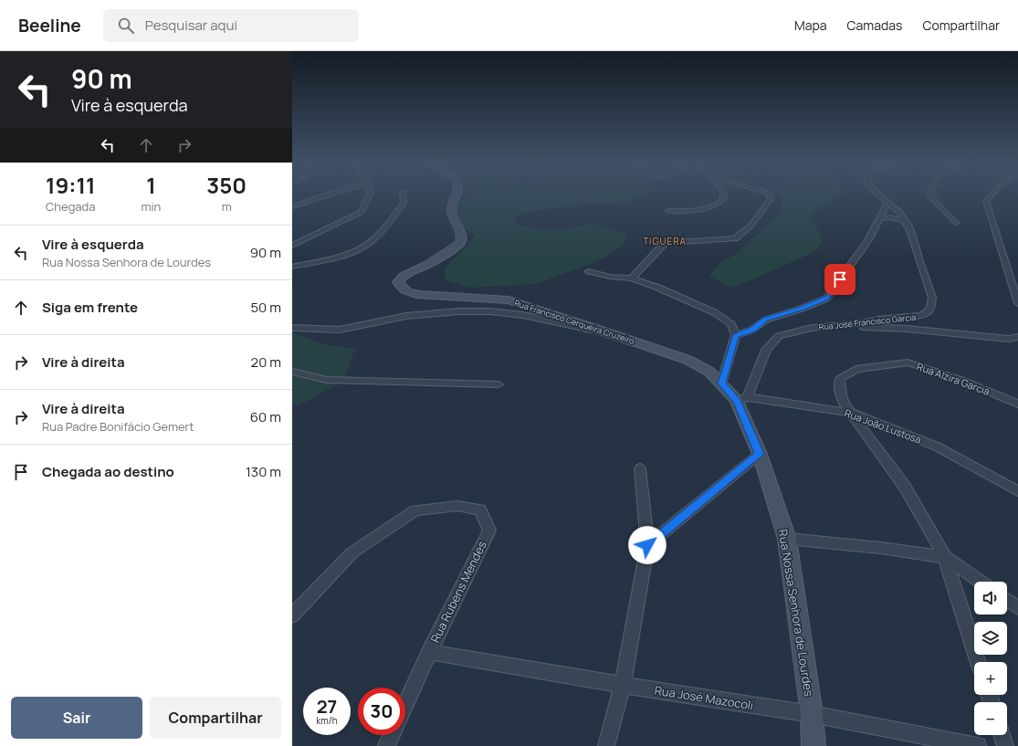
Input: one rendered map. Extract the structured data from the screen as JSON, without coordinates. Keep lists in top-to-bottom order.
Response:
{
  "streets": {
    "main road": ["Rua Francisco Cerqueira Cruzeiro", "Rua Nossa Senhora de Lourdes"],
    "street": [
      "Rua José Francisco Garcia",
      "Rua Alzira Garcia",
      "Rua João Lustosa",
      "Rua Rubens Mendes",
      "Rua José Mazocoli"
    ]
  },
  "crossings": [
    ["Rua Francisco Cerqueira Cruzeiro", "Rua José Francisco Garcia"],
    ["Rua Francisco Cerqueira Cruzeiro", "Rua João Lustosa"],
    ["Rua Francisco Cerqueira Cruzeiro", "Rua Nossa Senhora de Lourdes"],
    ["Rua José Francisco Garcia", "Rua João Lustosa"],
    ["Rua José Francisco Garcia", "Rua Nossa Senhora de Lourdes"],
    ["Rua Alzira Garcia", "Rua João Lustosa"],
    ["Rua João Lustosa", "Rua Nossa Senhora de Lourdes"],
    ["Rua Rubens Mendes", "Rua José Mazocoli"],
    ["Rua Nossa Senhora de Lourdes", "Rua José Mazocoli"]
  ],
  "districts": ["TIGUERA"],
  "page": {
    "header": "Beeline",
    "search": "Pesquisar aqui",
    "nav": ["Mapa", "Camadas", "Compartilhar"],
    "turn": ["90 m", "Vire à esquerda"],
    "eta": [
      "19:11",
      "Chegada",
      "1",
      "min",
      "350",
      "m"
    ],
    "list": [
      {
        "name": "Vire à esquerda",
        "note": "Rua Nossa Senhora de Lourdes",
        "value": "90 m"
      },
      {
        "name": "Siga em frente",
        "value": "50 m"
      },
      {
        "name": "Vire à direita",
        "value": "20 m"
      },
      {
        "name": "Vire à direita",
        "note": "Rua Padre Bonifácio Gemert",
        "value": "60 m"
      },
      {
        "name": "Chegada ao destino",
        "value": "130 m"
      }
    ],
    "map_buttons": ["+", "−"],
    "speed": "27 km/h",
    "limit": "30",
    "buttons": ["Sair", "Compartilhar"]
  }
}
